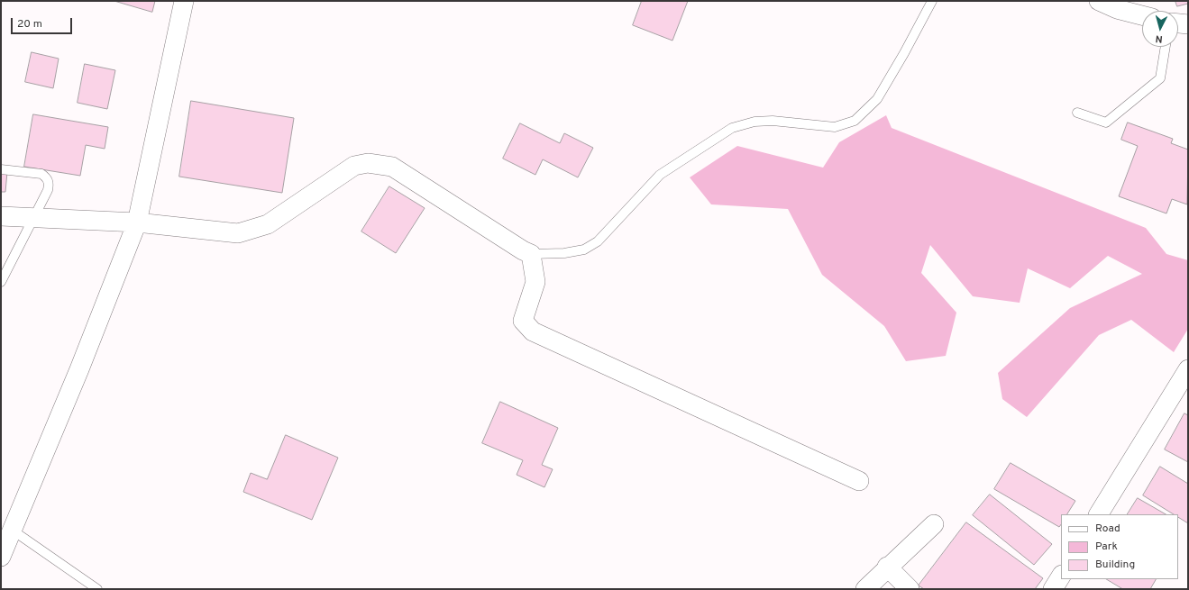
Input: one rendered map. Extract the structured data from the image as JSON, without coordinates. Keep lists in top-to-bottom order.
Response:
{
  "legend": ["Road", "Park", "Building"],
  "scale_bar": "20 m",
  "north": "bottom"
}
